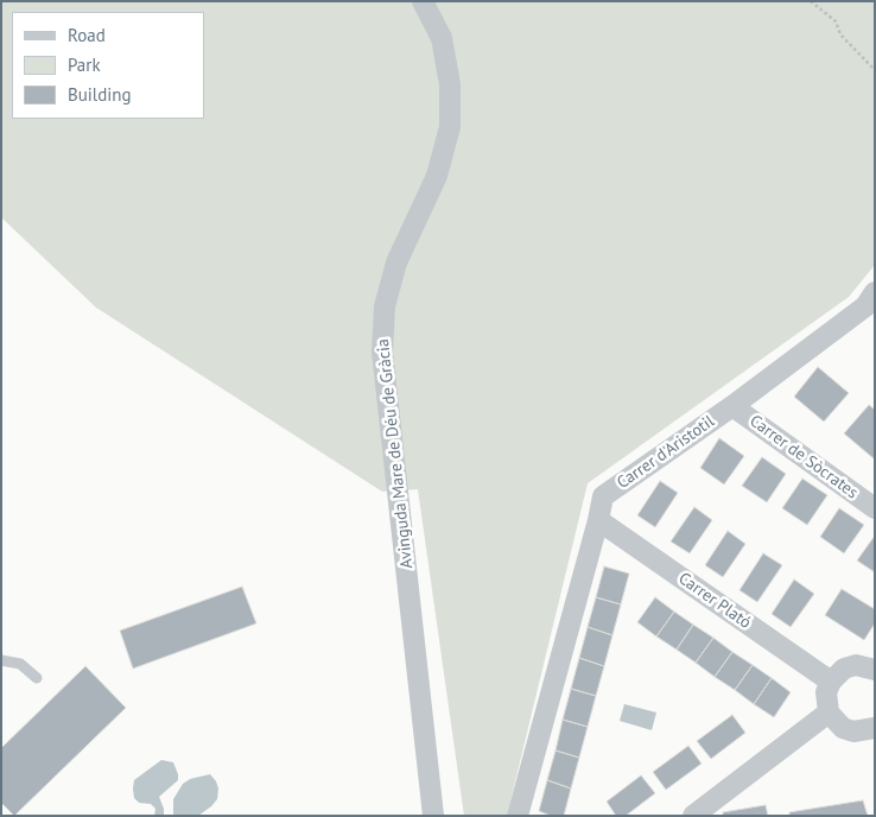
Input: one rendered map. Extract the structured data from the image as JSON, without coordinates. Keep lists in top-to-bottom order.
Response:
{
  "streets": {
    "street": [
      "Carrer d'Aristotil",
      "Avinguda Mare de Déu de Gràcia",
      "Carrer de Sòcrates",
      "Carrer Plató"
    ]
  },
  "crossings": [
    ["Carrer d'Aristotil", "Carrer de Sòcrates"],
    ["Carrer d'Aristotil", "Carrer Plató"]
  ],
  "legend": ["Road", "Park", "Building"]
}
